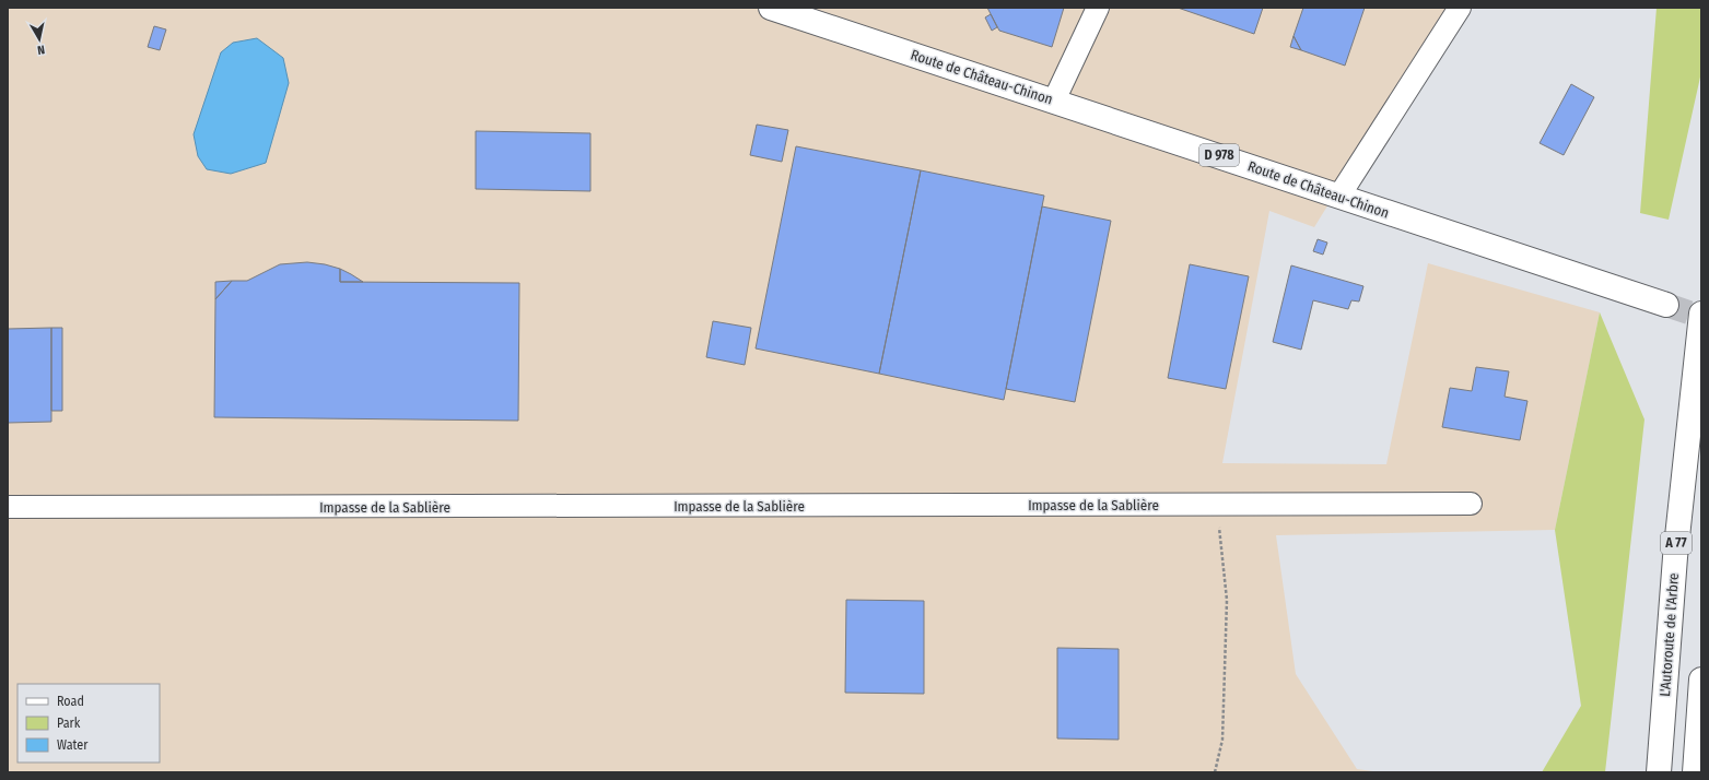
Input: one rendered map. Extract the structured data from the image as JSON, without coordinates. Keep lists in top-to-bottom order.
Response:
{
  "streets": {
    "main road": [
      "Route de Château-Chinon",
      "D 978",
      "A 77",
      "L'Autoroute de l'Arbre"
    ],
    "street": ["Impasse de la Sablière"]
  },
  "legend": ["Road", "Park", "Water"],
  "north": "bottom"
}
